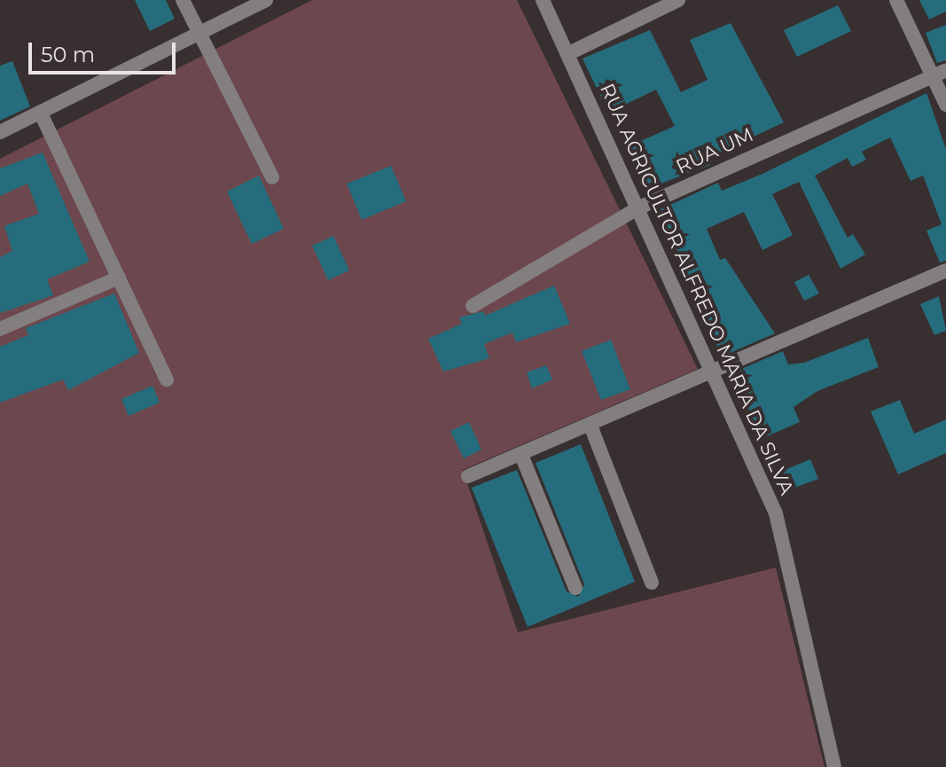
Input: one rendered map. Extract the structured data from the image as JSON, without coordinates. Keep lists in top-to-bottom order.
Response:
{
  "streets": {
    "street": ["RUA UM", "RUA AGRICULTOR ALFREDO MARIA DA SILVA"]
  },
  "crossings": [
    ["RUA UM", "RUA AGRICULTOR ALFREDO MARIA DA SILVA"]
  ],
  "scale_bar": "50 m"
}
